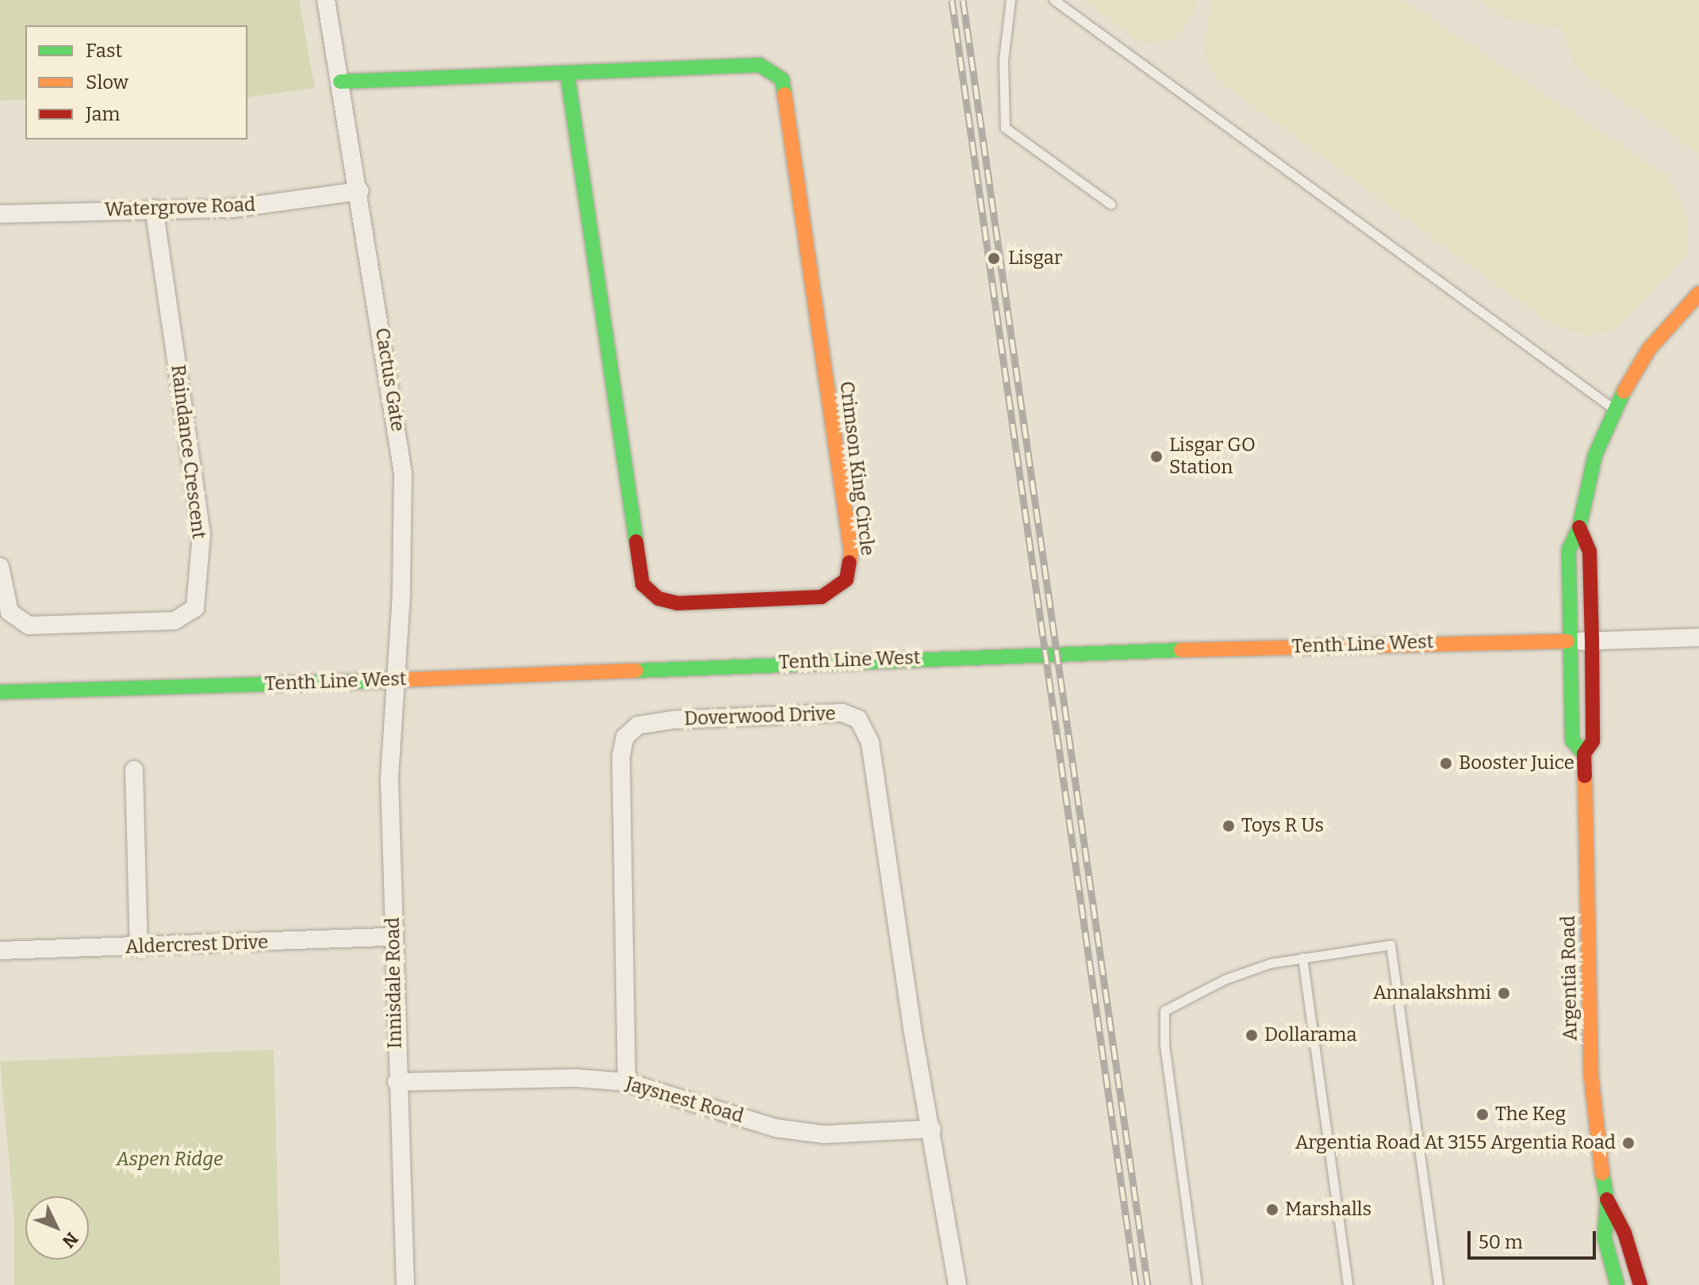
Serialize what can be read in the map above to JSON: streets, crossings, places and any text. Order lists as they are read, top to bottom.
{
  "streets": {
    "street": [
      "Watergrove Road",
      "Cactus Gate",
      "Raindance Crescent",
      "Crimson King Circle",
      "Tenth Line West",
      "Doverwood Drive",
      "Aldercrest Drive",
      "Argentia Road",
      "Innisdale Road",
      "Jaysnest Road"
    ]
  },
  "crossings": [
    ["Watergrove Road", "Cactus Gate"],
    ["Watergrove Road", "Raindance Crescent"],
    ["Cactus Gate", "Tenth Line West"],
    ["Cactus Gate", "Innisdale Road"],
    ["Tenth Line West", "Argentia Road"],
    ["Tenth Line West", "Innisdale Road"],
    ["Doverwood Drive", "Jaysnest Road"],
    ["Aldercrest Drive", "Innisdale Road"],
    ["Innisdale Road", "Jaysnest Road"]
  ],
  "parks": ["Aspen Ridge"],
  "places": [
    "Lisgar",
    "Lisgar GO Station",
    "Booster Juice",
    "Toys R Us",
    "Annalakshmi",
    "Dollarama",
    "The Keg",
    "Argentia Road At 3155 Argentia Road",
    "Marshalls"
  ],
  "legend": ["Fast", "Slow", "Jam"],
  "scale_bar": "50 m",
  "north": "bottom right"
}
